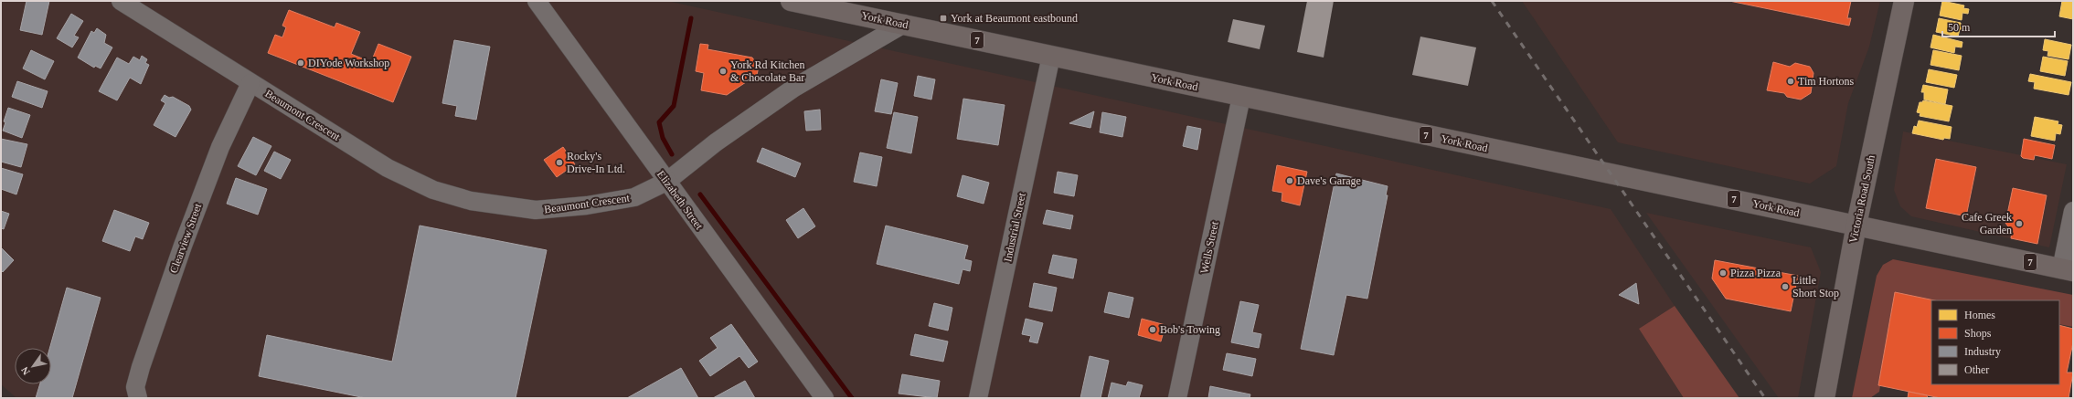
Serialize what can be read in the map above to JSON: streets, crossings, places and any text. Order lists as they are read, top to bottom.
{
  "streets": {
    "main road": ["York Road", "7", "Victoria Road South"],
    "street": [
      "Beaumont Crescent",
      "Elizabeth Street",
      "Industrial Street",
      "Clearview Street",
      "Wells Street"
    ]
  },
  "crossings": [
    ["York Road", "Beaumont Crescent"],
    ["York Road", "Victoria Road South"],
    ["York Road", "Industrial Street"],
    ["York Road", "Wells Street"],
    ["Beaumont Crescent", "Elizabeth Street"],
    ["Beaumont Crescent", "Clearview Street"]
  ],
  "places": {
    "transit": ["York at Beaumont eastbound"],
    "other": [
      "DIYode Workshop",
      "York Rd Kitchen & Chocolate Bar",
      "Tim Hortons",
      "Rocky's Drive-In Ltd.",
      "Dave's Garage",
      "Cafe Greek Garden",
      "Pizza Pizza",
      "Little Short Stop",
      "Bob's Towing"
    ]
  },
  "legend": [
    "Homes",
    "Shops",
    "Industry",
    "Other"
  ],
  "scale_bar": "50 m",
  "north": "bottom left"
}
